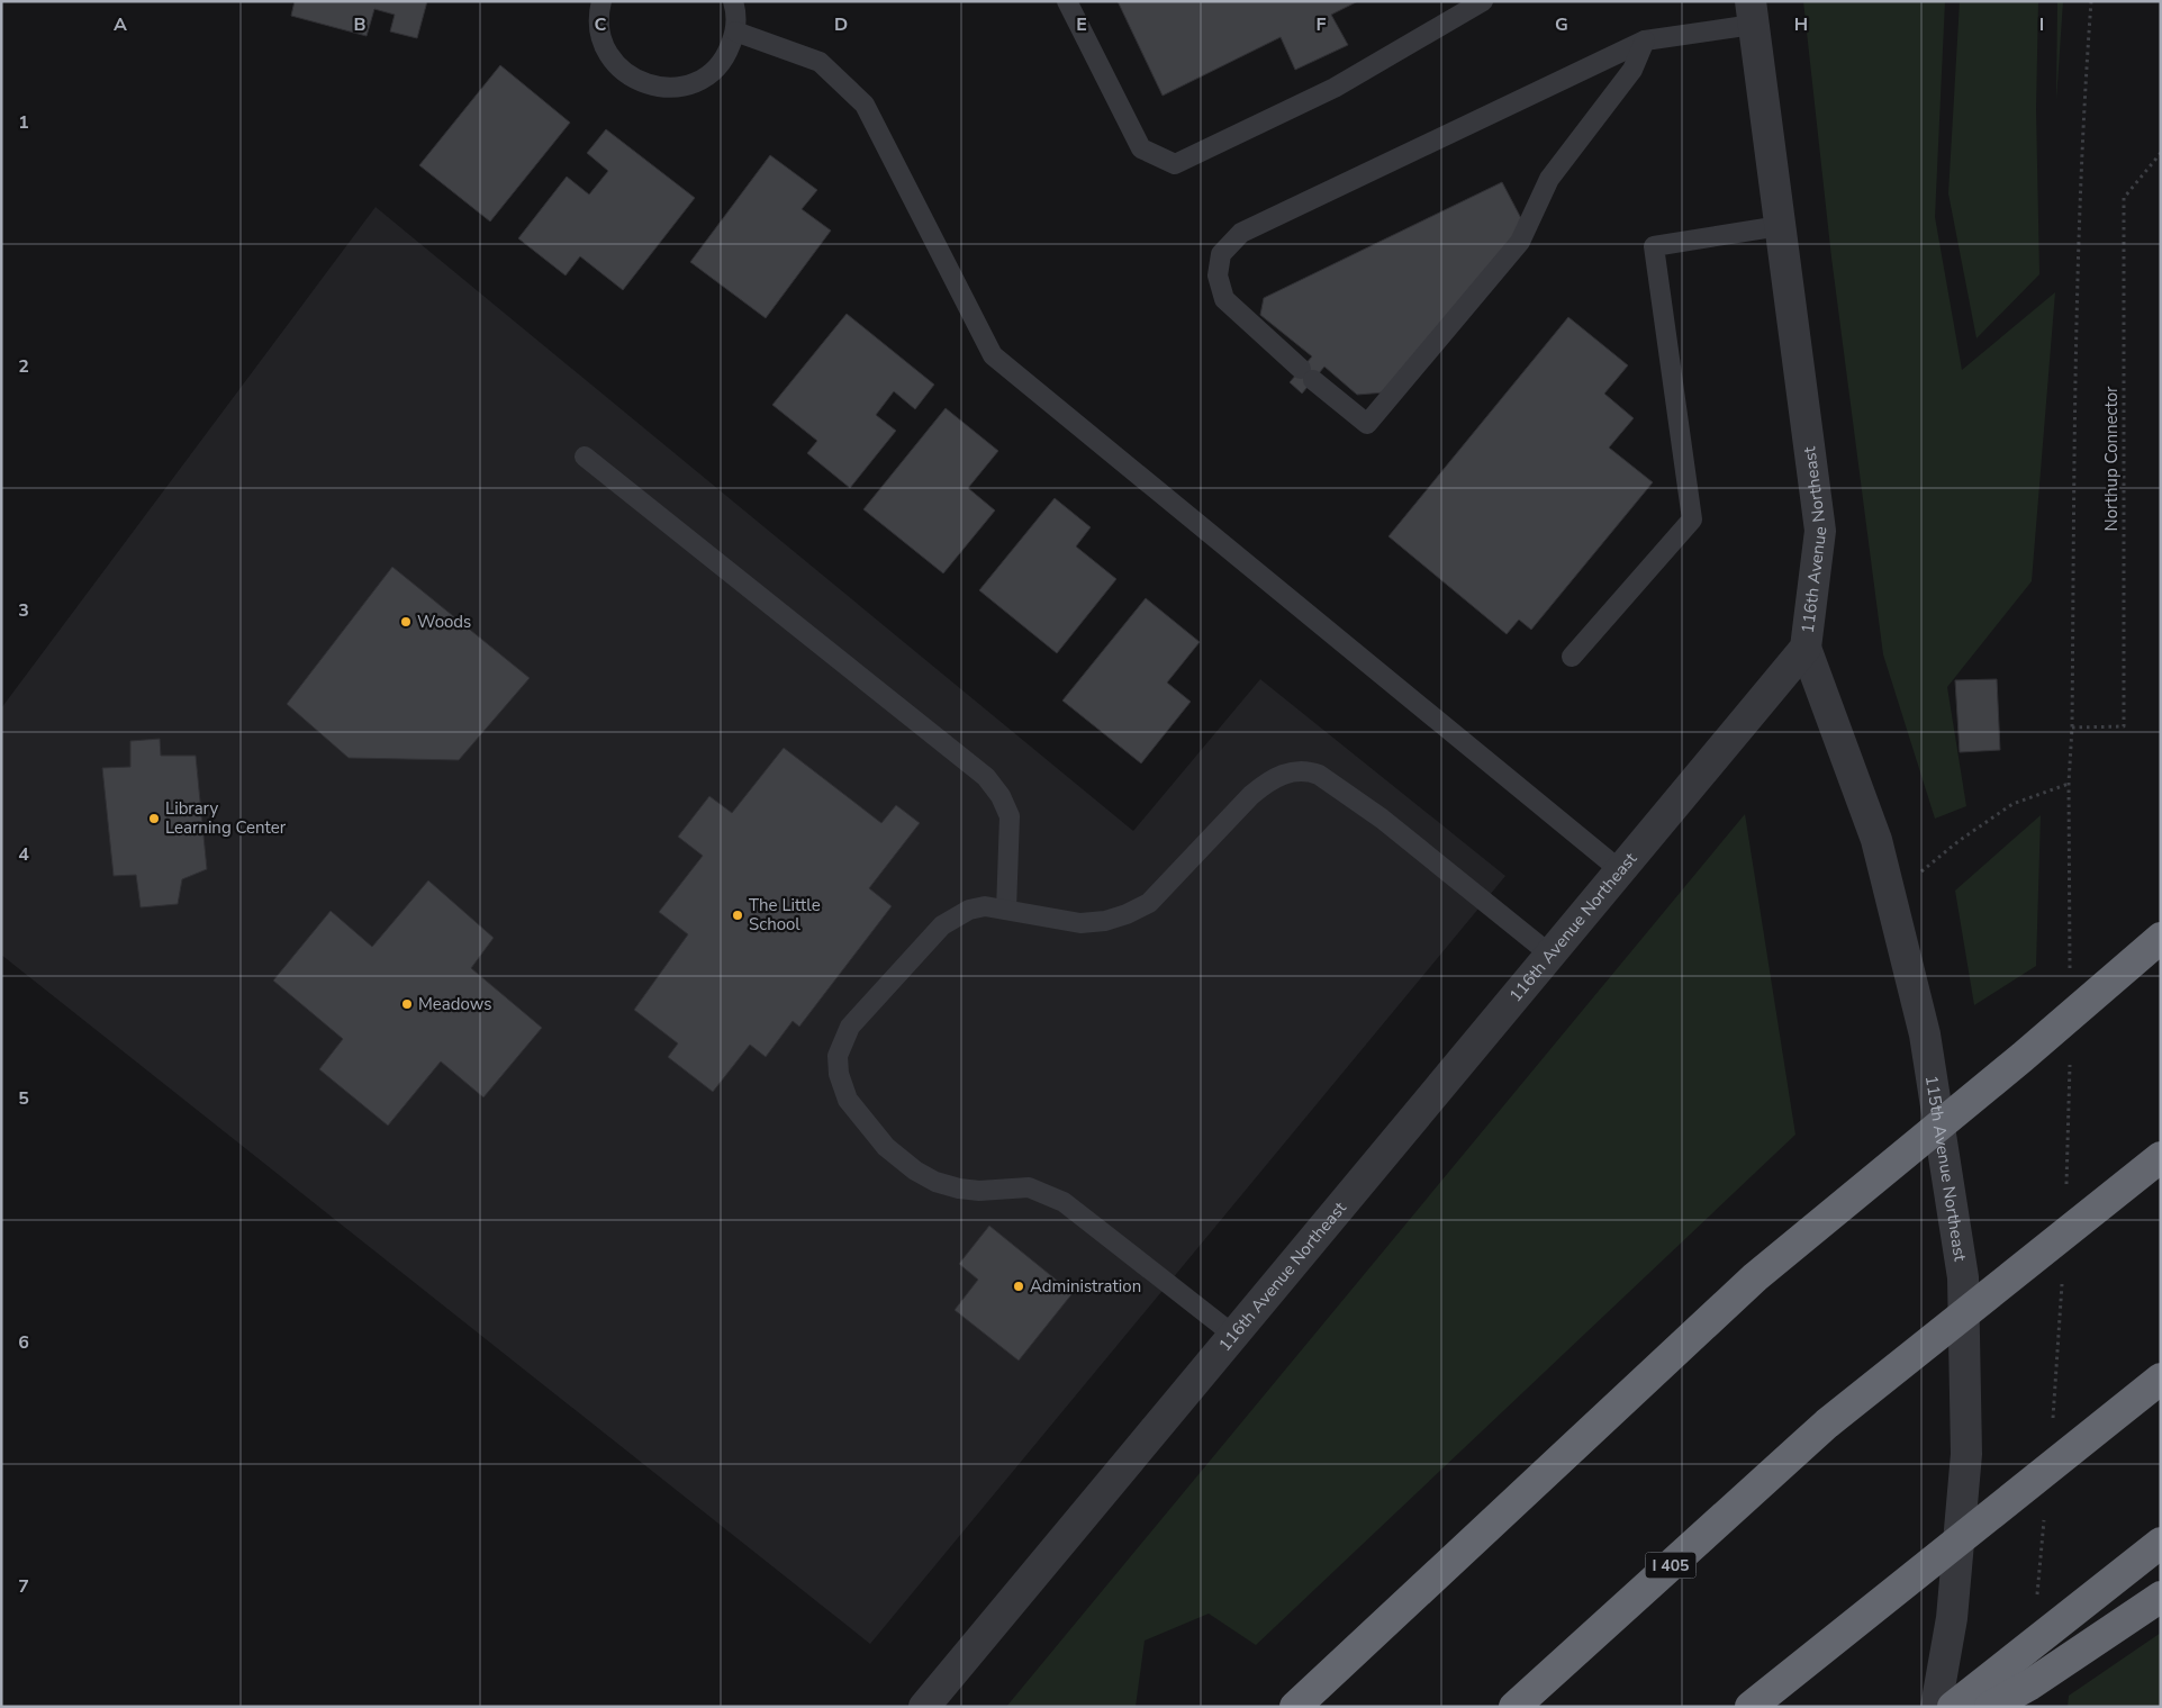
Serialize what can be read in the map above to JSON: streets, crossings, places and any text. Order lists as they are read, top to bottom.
{
  "streets": {
    "highway": ["I 405"],
    "street": ["116th Avenue Northeast", "115th Avenue Northeast"],
    "path": ["Northup Connector"]
  },
  "crossings": [
    ["116th Avenue Northeast", "115th Avenue Northeast"]
  ],
  "places": [
    "Woods",
    "Library Learning Center",
    "The Little School",
    "Meadows",
    "Administration"
  ],
  "grid": {
    "columns": [
      "A",
      "B",
      "C",
      "D",
      "E",
      "F",
      "G",
      "H",
      "I"
    ],
    "rows": [
      "1",
      "2",
      "3",
      "4",
      "5",
      "6",
      "7"
    ]
  }
}
